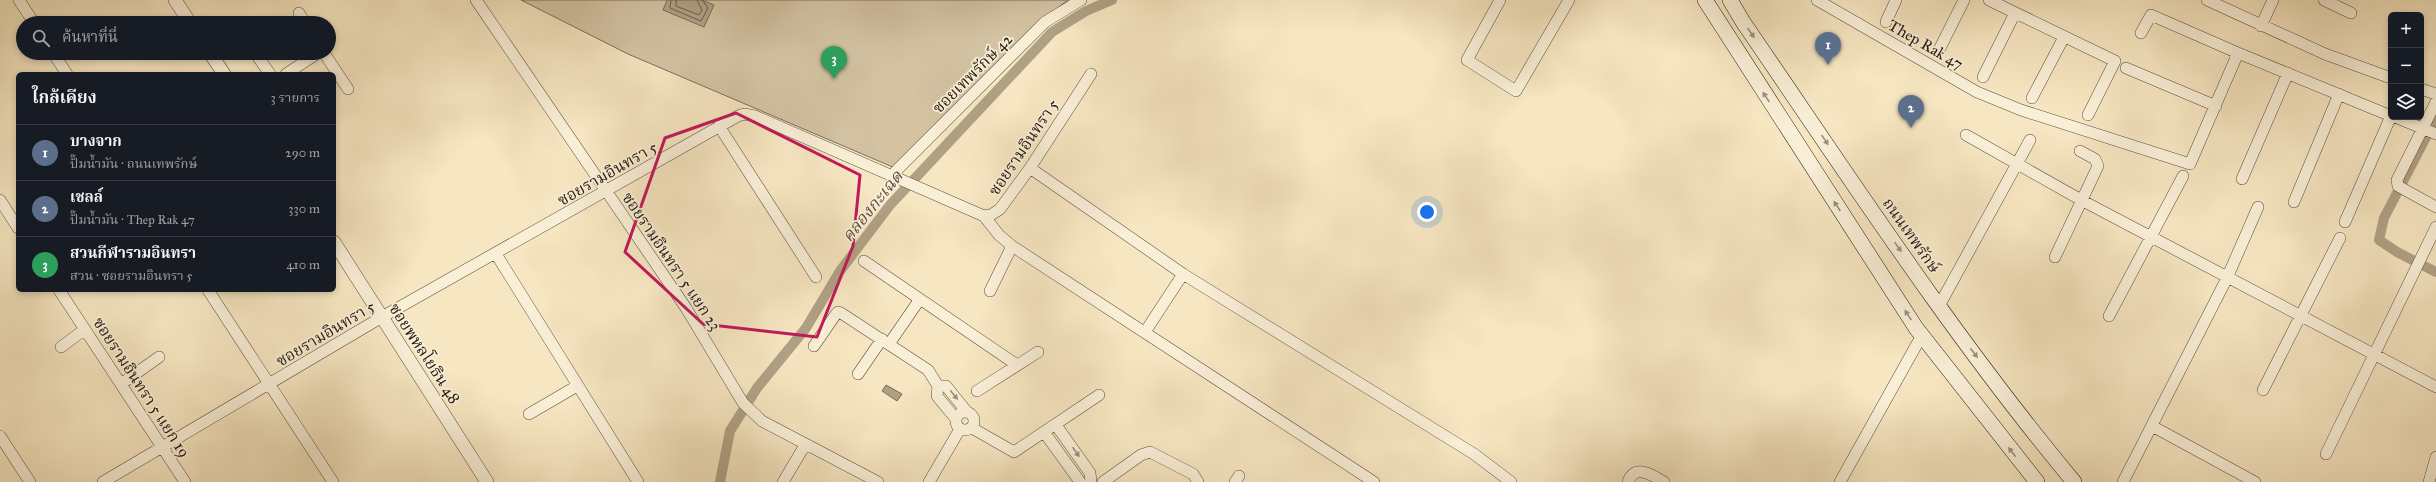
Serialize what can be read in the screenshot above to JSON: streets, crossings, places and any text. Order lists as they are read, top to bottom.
{
  "streets": {
    "main road": ["ถนนเทพรักษ์"],
    "street": [
      "Thep Rak 47",
      "ซอยเทพรักษ์ 42",
      "ซอยรามอินทรา 5",
      "ซอยรามอินทรา 5 แยก 23",
      "ซอยพหลโยธิน 48",
      "ซอยรามอินทรา 5 แยก 19"
    ]
  },
  "crossings": [
    ["ซอยเทพรักษ์ 42", "ซอยรามอินทรา 5"],
    ["ซอยรามอินทรา 5", "ซอยรามอินทรา 5 แยก 23"],
    ["ซอยรามอินทรา 5", "ซอยพหลโยธิน 48"],
    ["ซอยรามอินทรา 5", "ซอยรามอินทรา 5 แยก 19"]
  ],
  "water": ["คลองกะเฉด"],
  "page": {
    "map_buttons": ["+", "−"],
    "search": "ค้นหาที่นี่",
    "pins": ["1", "3", "2"],
    "heading": ["ใกล้เคียง", "3 รายการ"],
    "list": [
      {
        "mark": "1",
        "name": "บางจาก",
        "note": "ปั๊มน้ำมัน · ถนนเทพรักษ์",
        "value": "290 m"
      },
      {
        "mark": "2",
        "name": "เชลล์",
        "note": "ปั๊มน้ำมัน · Thep Rak 47",
        "value": "330 m"
      },
      {
        "mark": "3",
        "name": "สวนกีฬารามอินทรา",
        "note": "สวน · ซอยรามอินทรา 5",
        "value": "410 m"
      }
    ]
  }
}
